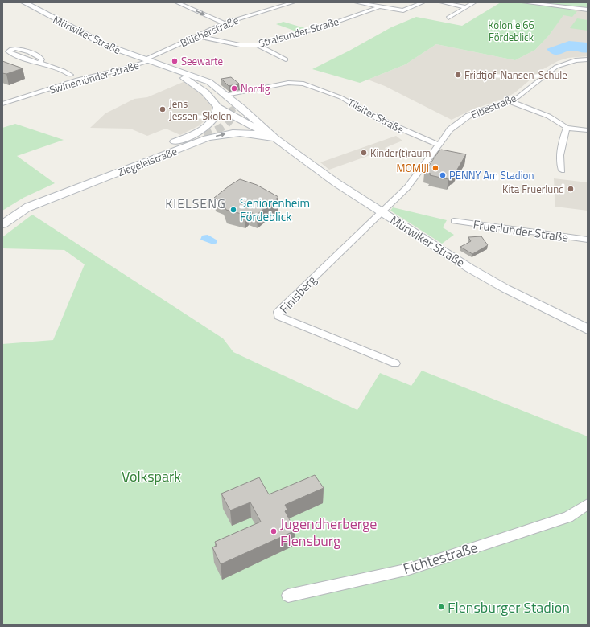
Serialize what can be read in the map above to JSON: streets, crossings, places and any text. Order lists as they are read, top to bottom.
{
  "streets": {
    "main road": ["Mürwiker Straße", "Ziegeleistraße"],
    "street": [
      "Blücherstraße",
      "Stralsunder Straße",
      "Swinemünder Straße",
      "Elbestraße",
      "Tilsiter Straße",
      "Fruerlunder Straße",
      "Finisberg",
      "Fichtestraße"
    ]
  },
  "crossings": [
    ["Blücherstraße", "Stralsunder Straße"],
    ["Blücherstraße", "Mürwiker Straße"],
    ["Blücherstraße", "Swinemünder Straße"],
    ["Mürwiker Straße", "Swinemünder Straße"],
    ["Mürwiker Straße", "Tilsiter Straße"],
    ["Mürwiker Straße", "Ziegeleistraße"],
    ["Mürwiker Straße", "Finisberg"],
    ["Elbestraße", "Tilsiter Straße"]
  ],
  "districts": ["KIELSENG"],
  "parks": ["Kolonie 66 Fördeblick", "Volkspark"],
  "places": [
    "Seewarte",
    "Fridtjof-Nansen-Schule",
    "Nordig",
    "Jens Jessen-Skolen",
    "Kinder(t)raum",
    "MOMIJI",
    "PENNY Am Stadion",
    "Kita Fruerlund",
    "Seniorenheim Fördeblick",
    "Jugendherberge Flensburg",
    "Flensburger Stadion"
  ]
}
